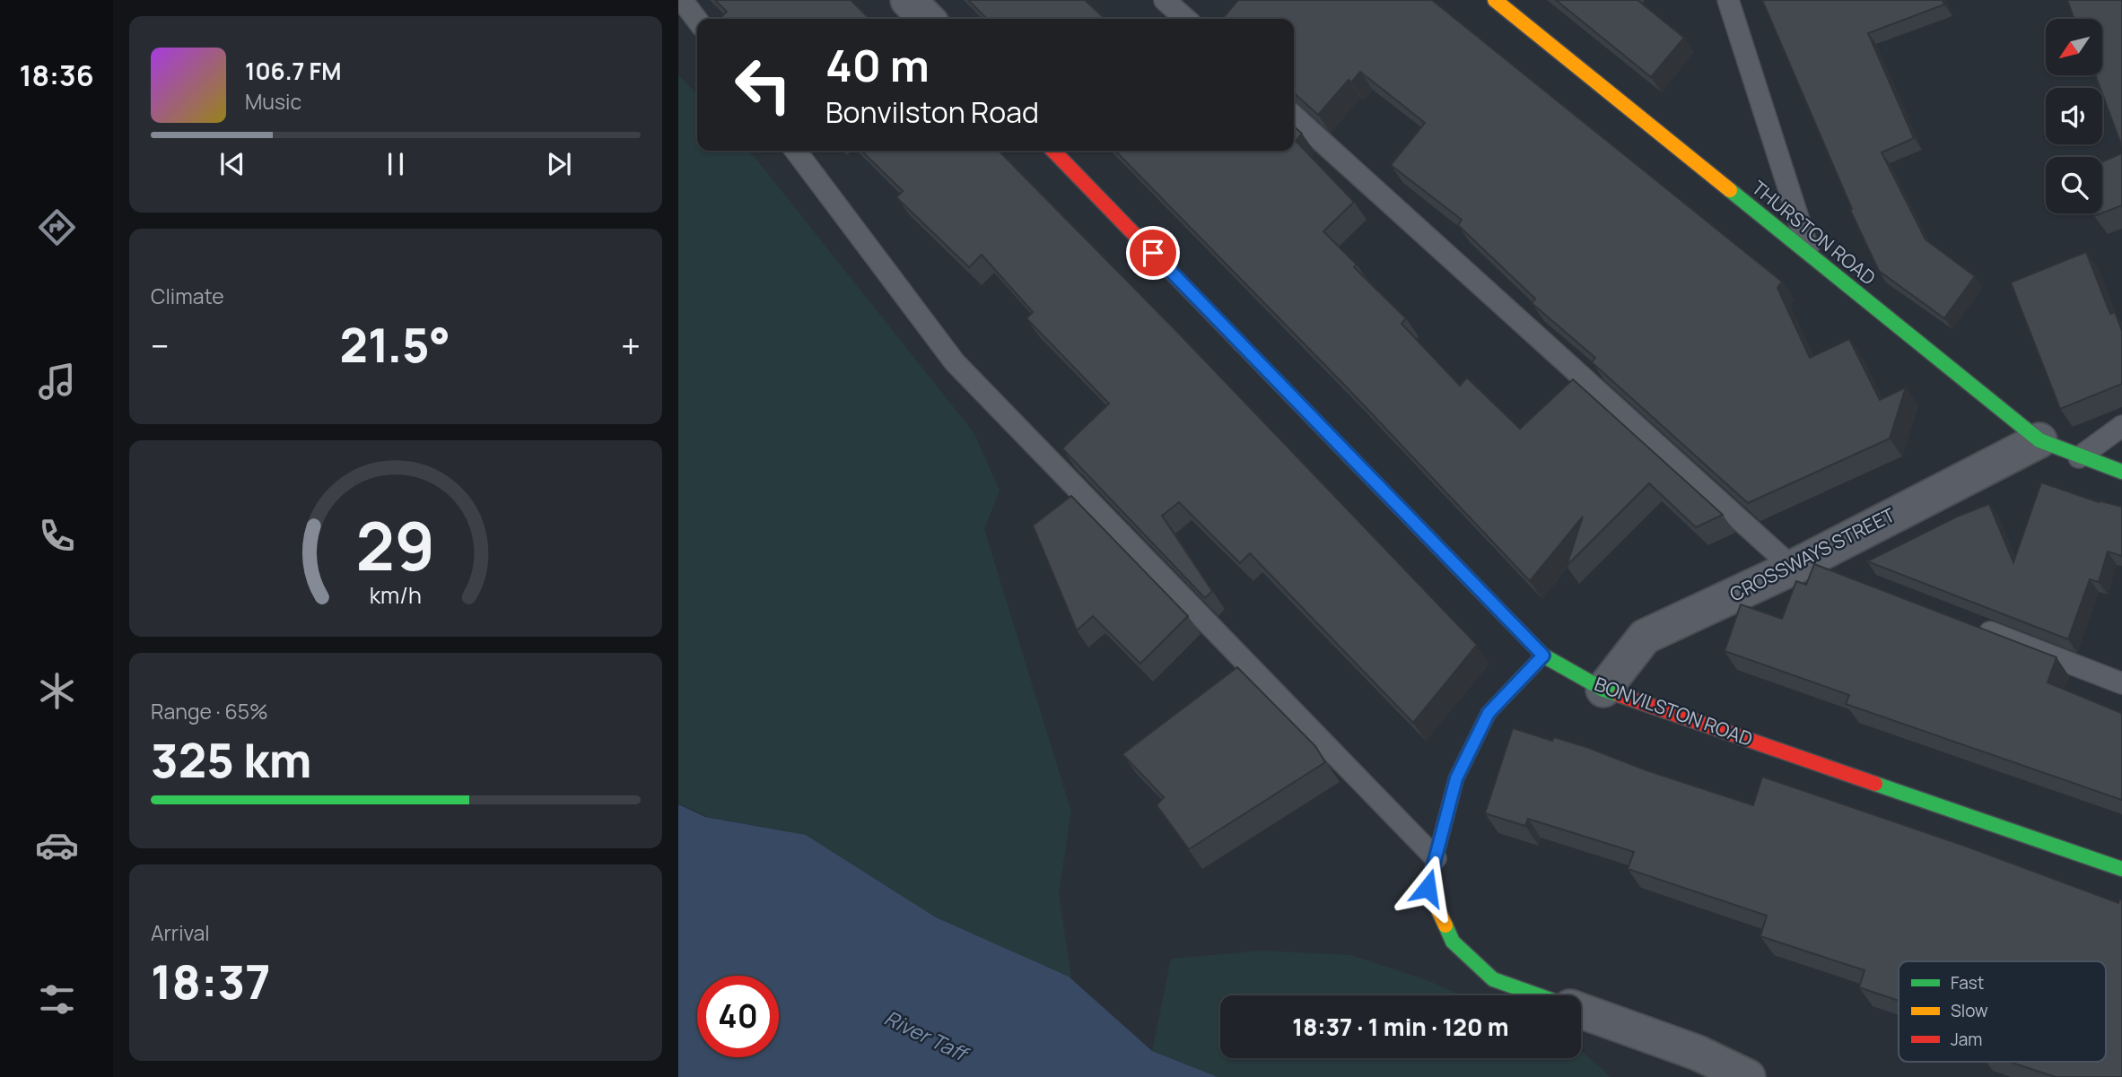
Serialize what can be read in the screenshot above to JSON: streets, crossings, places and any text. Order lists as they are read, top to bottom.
{
  "streets": {
    "street": ["THURSTON ROAD", "CROSSWAYS STREET", "BONVILSTON ROAD"]
  },
  "crossings": [
    ["THURSTON ROAD", "CROSSWAYS STREET"],
    ["CROSSWAYS STREET", "BONVILSTON ROAD"]
  ],
  "water": ["River Taff"],
  "legend": ["Fast", "Slow", "Jam"],
  "north": "bottom left",
  "page": {
    "tabs": "18:36",
    "turn": ["40 m", "Bonvilston Road"],
    "song": ["106.7 FM", "Music"],
    "tile": [
      "Climate",
      ["Range · 65%", "325 km"],
      ["Arrival", "18:37"]
    ],
    "heat": ["−", "21.5°", "+"],
    "limit": "40",
    "trip": "18:37 · 1 min · 120 m",
    "gauge": ["29", "km/h"]
  }
}
